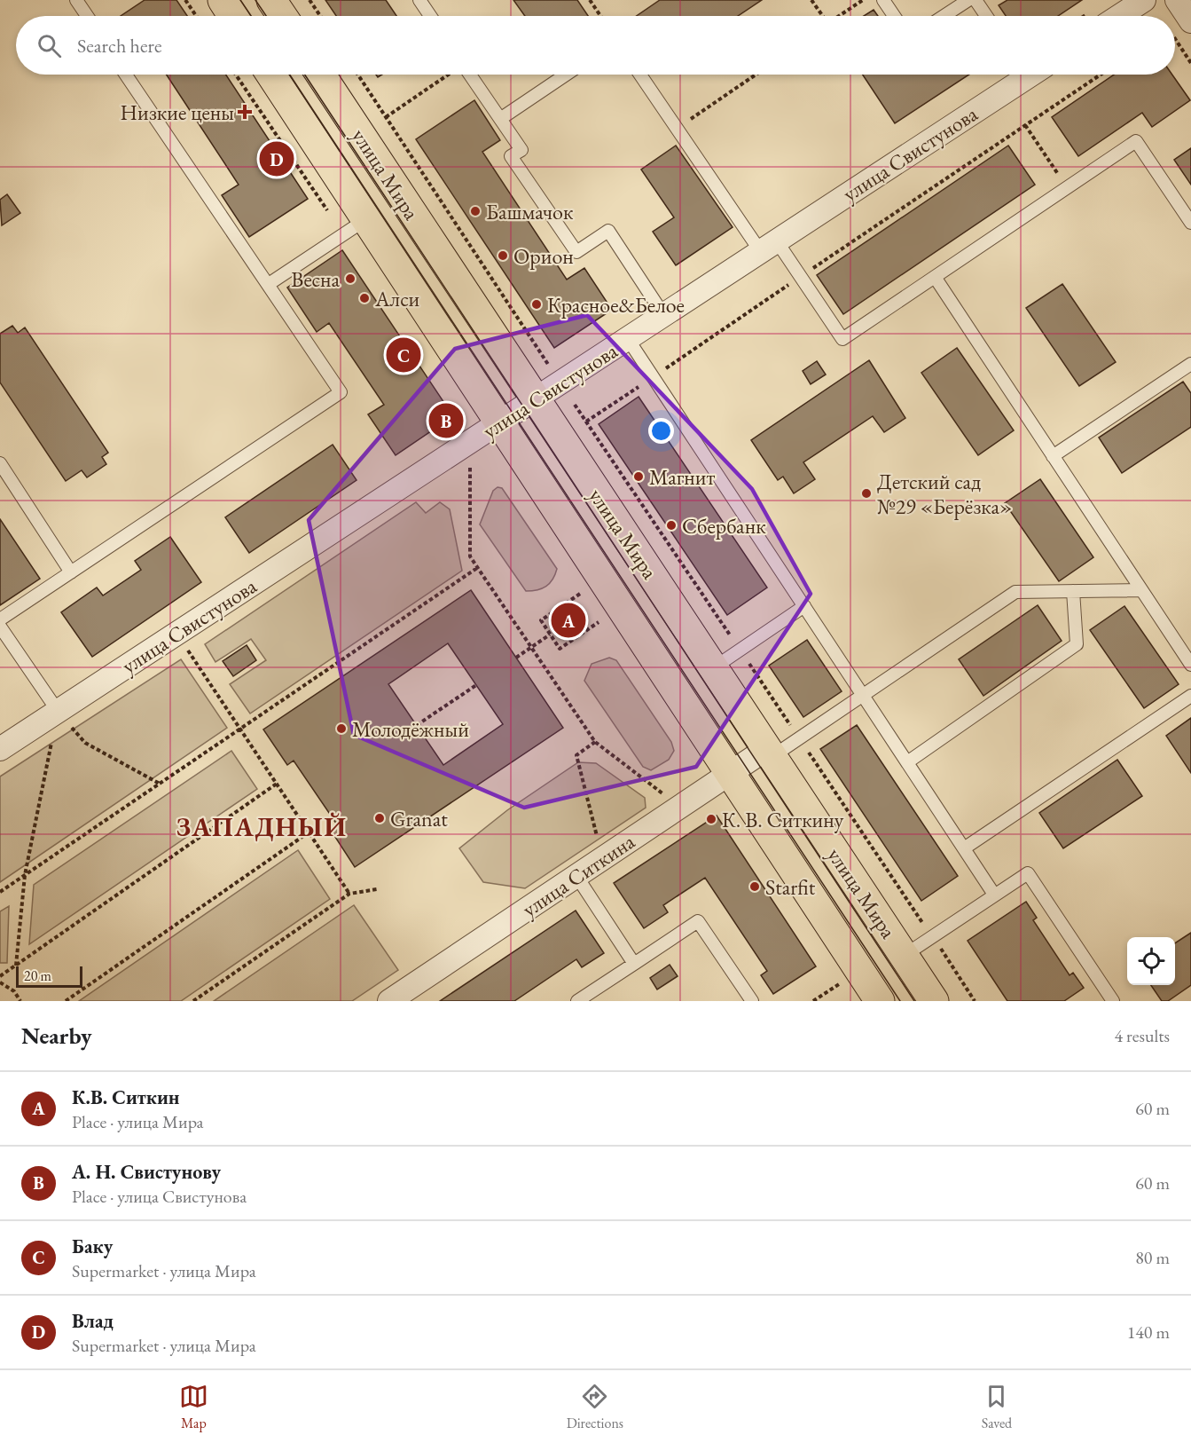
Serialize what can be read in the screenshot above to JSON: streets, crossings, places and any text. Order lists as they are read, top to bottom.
{
  "streets": {
    "main road": ["улица Мира"],
    "street": ["улица Свистунова", "улица Ситкина"]
  },
  "crossings": [
    ["улица Свистунова", "улица Мира"],
    ["улица Мира", "улица Ситкина"]
  ],
  "districts": ["ЗАПАДНЫЙ"],
  "places": {
    "health": ["Низкие цены"],
    "other": [
      "Башмачок",
      "Орион",
      "Весна",
      "Алси",
      "Красное&Белое",
      "Магнит",
      "Детский сад №29 «Берёзка»",
      "Сбербанк",
      "Молодёжный",
      "Granat",
      "К. В. Ситкину",
      "Starfit"
    ]
  },
  "scale_bar": "20 m",
  "page": {
    "search": "Search here",
    "pins": [
      "D",
      "C",
      "B",
      "A"
    ],
    "scale": "20 m",
    "heading": ["Nearby", "4 results"],
    "list": [
      {
        "mark": "A",
        "name": "К.В. Ситкин",
        "note": "Place · улица Мира",
        "value": "60 m"
      },
      {
        "mark": "B",
        "name": "А. Н. Свистунову",
        "note": "Place · улица Свистунова",
        "value": "60 m"
      },
      {
        "mark": "C",
        "name": "Баку",
        "note": "Supermarket · улица Мира",
        "value": "80 m"
      },
      {
        "mark": "D",
        "name": "Влад",
        "note": "Supermarket · улица Мира",
        "value": "140 m"
      }
    ],
    "nav": ["Map", "Directions", "Saved"]
  }
}
